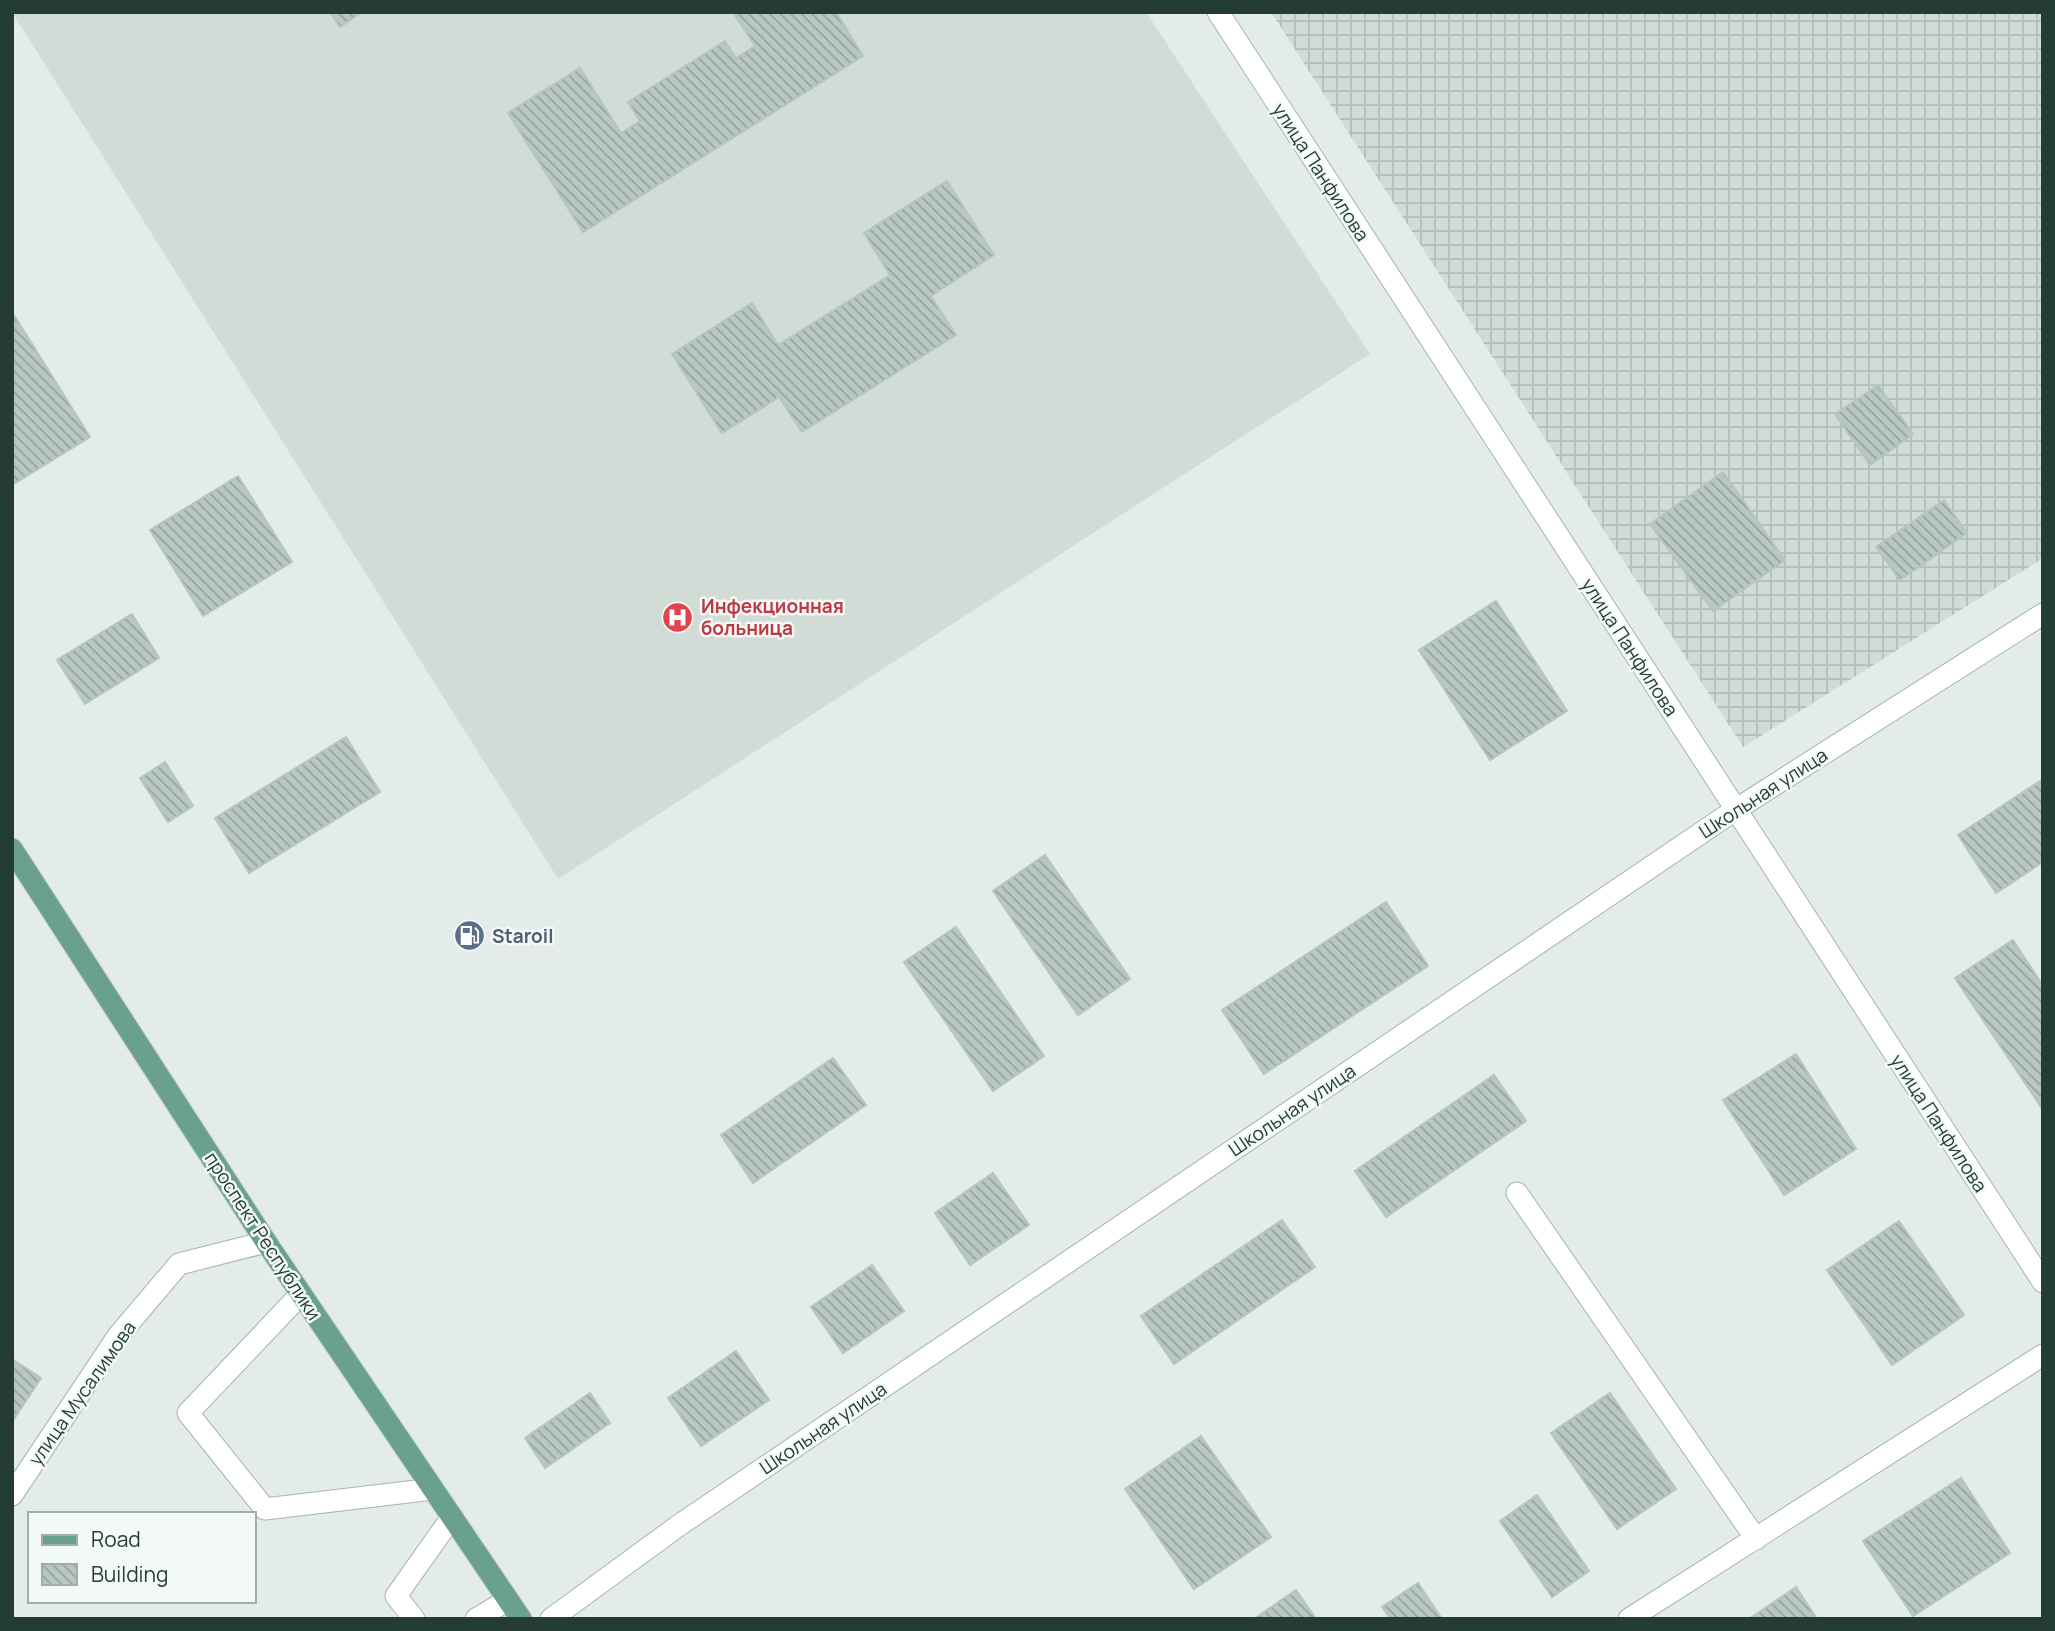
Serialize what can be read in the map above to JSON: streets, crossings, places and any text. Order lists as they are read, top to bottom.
{
  "streets": {
    "main road": ["проспект Республики"],
    "street": ["улица Панфилова", "Школьная улица", "улица Мусалимова"]
  },
  "crossings": [
    ["улица Панфилова", "Школьная улица"],
    ["проспект Республики", "улица Мусалимова"]
  ],
  "places": {
    "hospital": ["Инфекционная больница"],
    "fuel station": ["Staroil"]
  },
  "legend": ["Road", "Building"]
}
